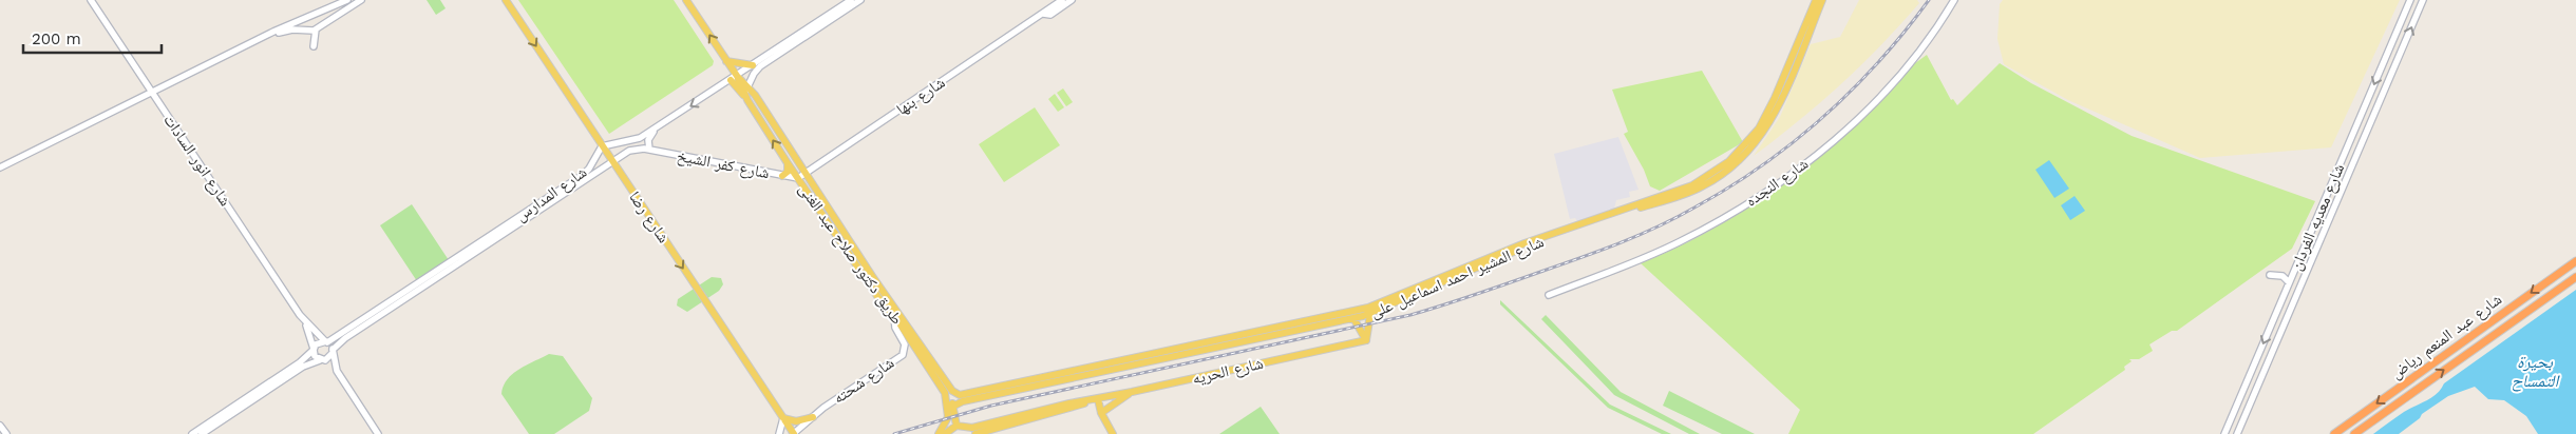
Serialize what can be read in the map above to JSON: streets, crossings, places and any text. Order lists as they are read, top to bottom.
{
  "streets": {
    "highway": ["شارع عبد المنعم رياض"],
    "main road": [
      "شارع رضا",
      "طريق دكتور صلاح عبد الغنى",
      "شارع المشير احمد اسماعيل على",
      "شارع الحريه"
    ],
    "street": [
      "شارع بنها",
      "شارع انور السادات",
      "شارع كفر الشيخ",
      "شارع النجده",
      "شارع المدارس",
      "شارع معديه الفردان",
      "شارع شحته"
    ]
  },
  "crossings": [
    ["شارع بنها", "شارع كفر الشيخ"],
    ["شارع بنها", "طريق دكتور صلاح عبد الغنى"],
    ["شارع انور السادات", "شارع المدارس"],
    ["شارع كفر الشيخ", "شارع المدارس"],
    ["شارع كفر الشيخ", "طريق دكتور صلاح عبد الغنى"],
    ["شارع المدارس", "شارع رضا"],
    ["شارع رضا", "شارع شحته"],
    ["طريق دكتور صلاح عبد الغنى", "شارع المشير احمد اسماعيل على"],
    ["طريق دكتور صلاح عبد الغنى", "شارع الحريه"],
    ["طريق دكتور صلاح عبد الغنى", "شارع شحته"]
  ],
  "one_way": ["شارع رضا"],
  "water": ["بحيرة التمساح"],
  "scale_bar": "200 m"
}
